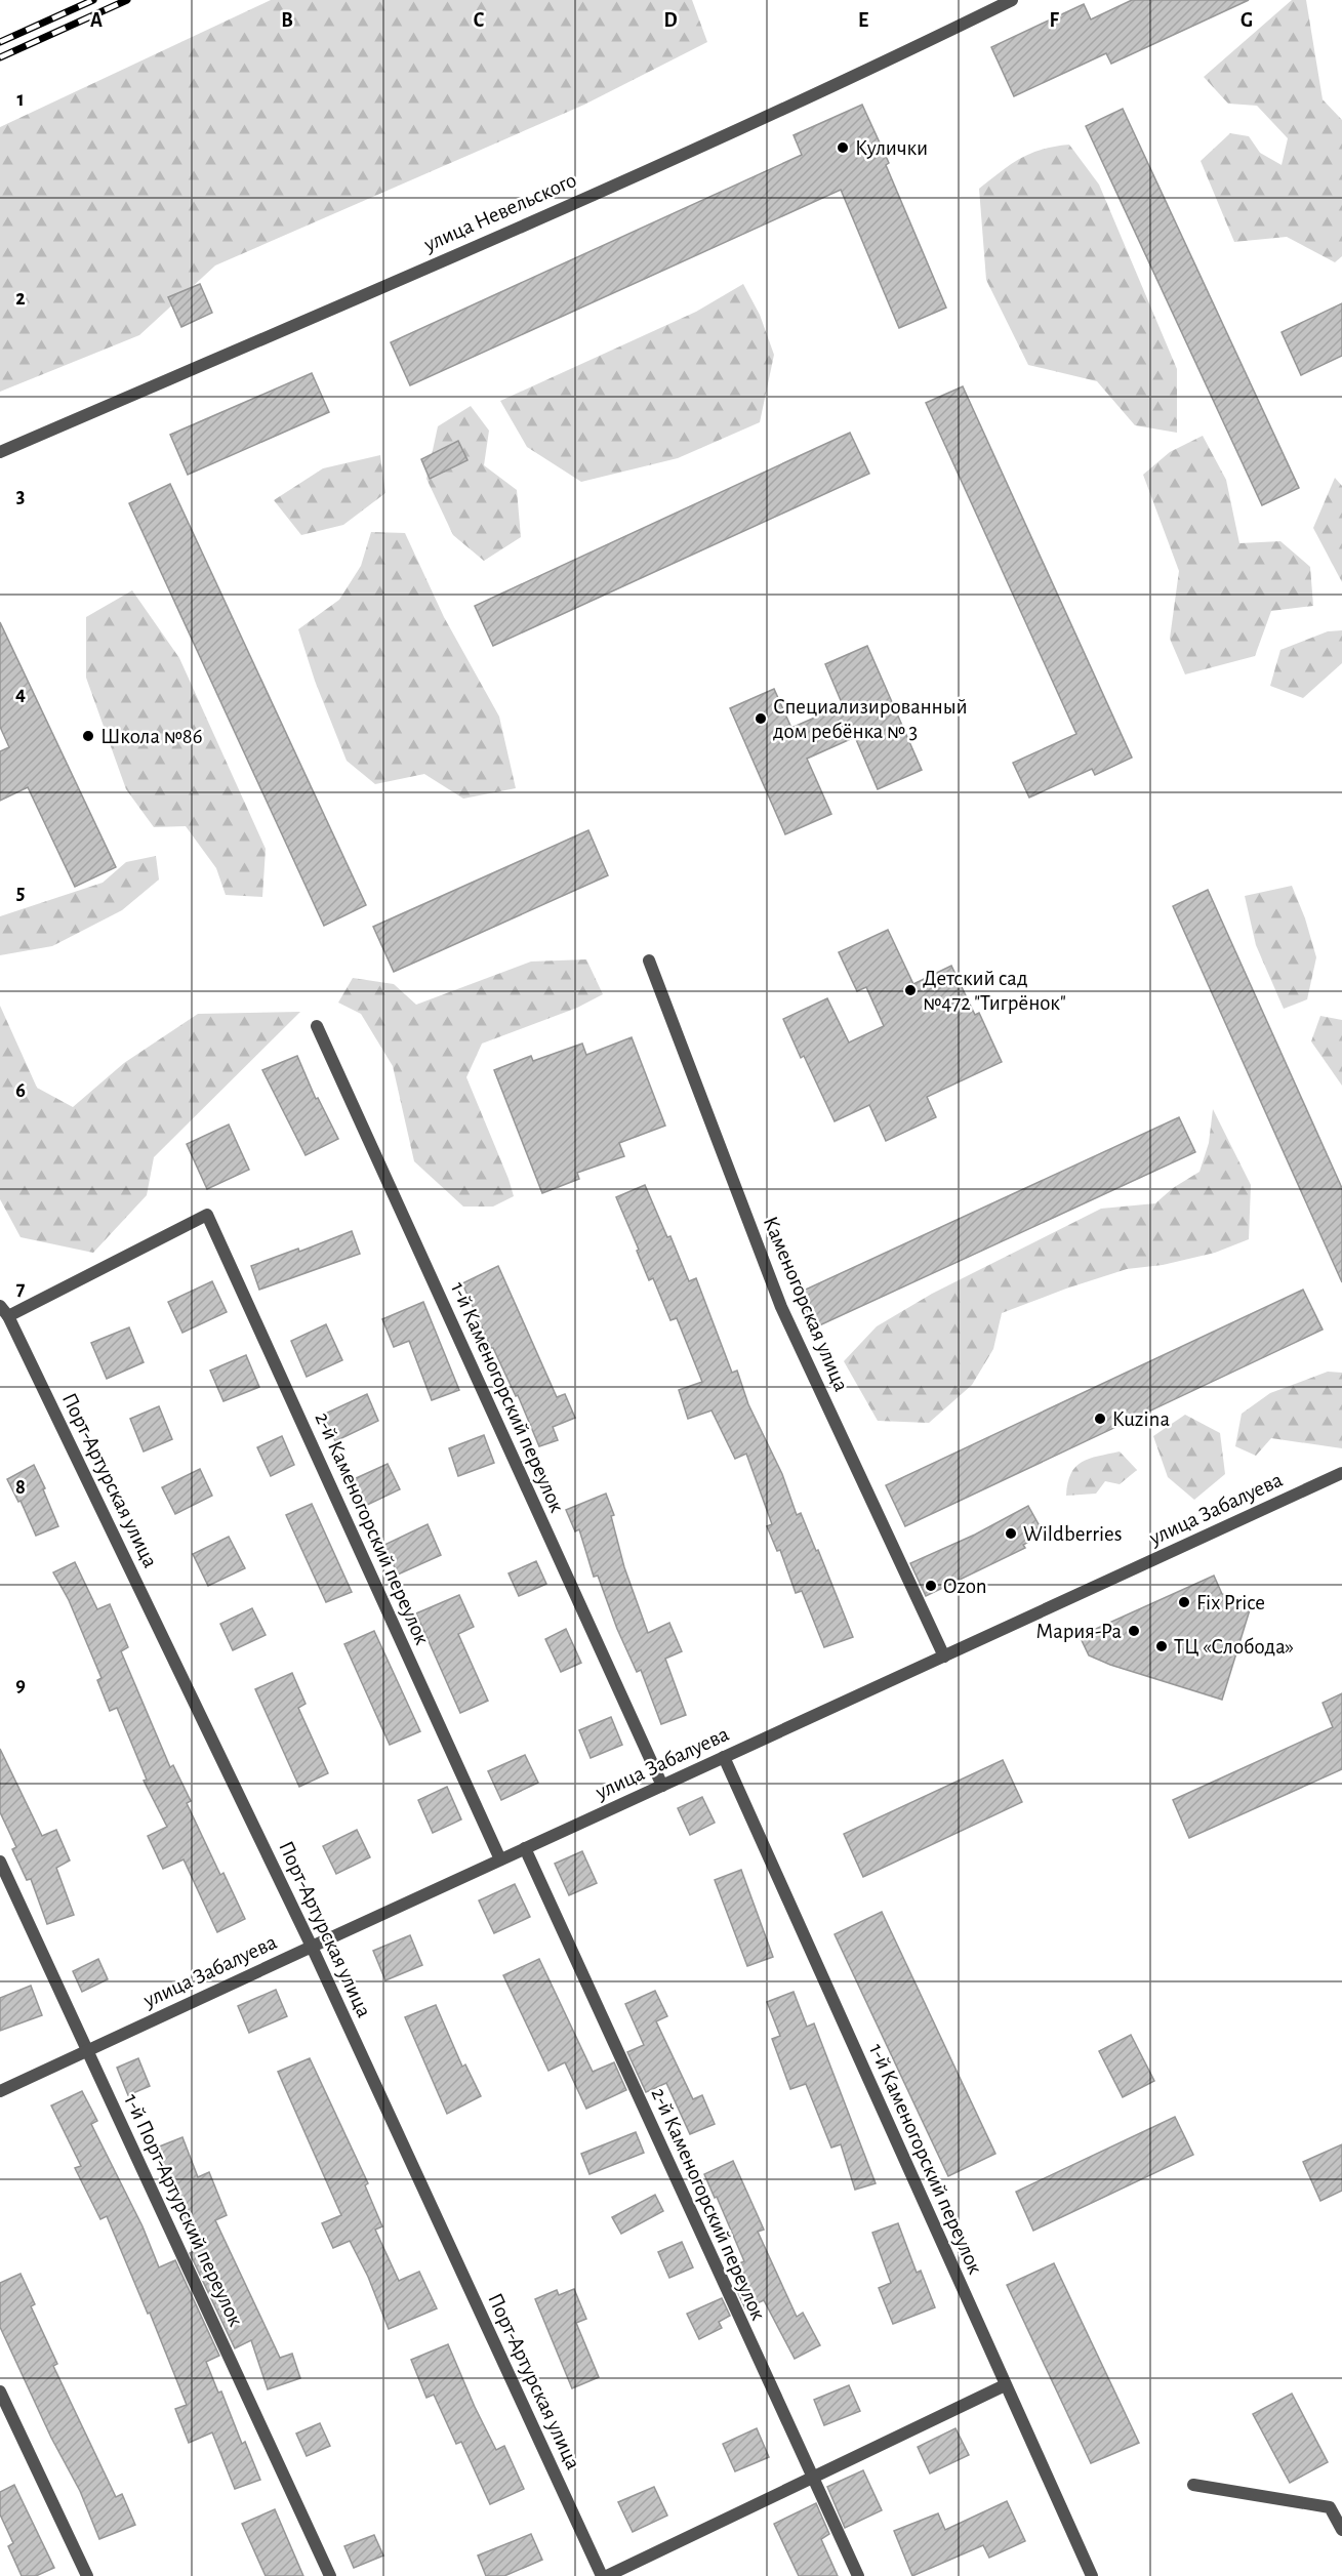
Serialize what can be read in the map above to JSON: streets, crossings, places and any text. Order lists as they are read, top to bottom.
{
  "streets": {
    "street": [
      "улица Невельского",
      "Каменогорская улица",
      "1-й Каменогорский переулок",
      "Порт-Артурская улица",
      "улица Забалуева",
      "2-й Каменогорский переулок",
      "1-й Порт-Артурский переулок"
    ]
  },
  "crossings": [
    ["Каменогорская улица", "улица Забалуева"],
    ["1-й Каменогорский переулок", "улица Забалуева"],
    ["Порт-Артурская улица", "улица Забалуева"],
    ["Порт-Артурская улица", "2-й Каменогорский переулок"],
    ["улица Забалуева", "2-й Каменогорский переулок"],
    ["улица Забалуева", "1-й Порт-Артурский переулок"]
  ],
  "places": [
    "Кулички",
    "Специализированный дом ребёнка № 3",
    "Школа №86",
    "Детский сад №472 \"Тигрёнок\"",
    "Kuzina",
    "Wildberries",
    "Ozon",
    "Fix Price",
    "Мария-Ра",
    "ТЦ «Слобода»"
  ],
  "grid": {
    "columns": [
      "A",
      "B",
      "C",
      "D",
      "E",
      "F",
      "G"
    ],
    "rows": [
      "1",
      "2",
      "3",
      "4",
      "5",
      "6",
      "7",
      "8",
      "9"
    ]
  }
}
